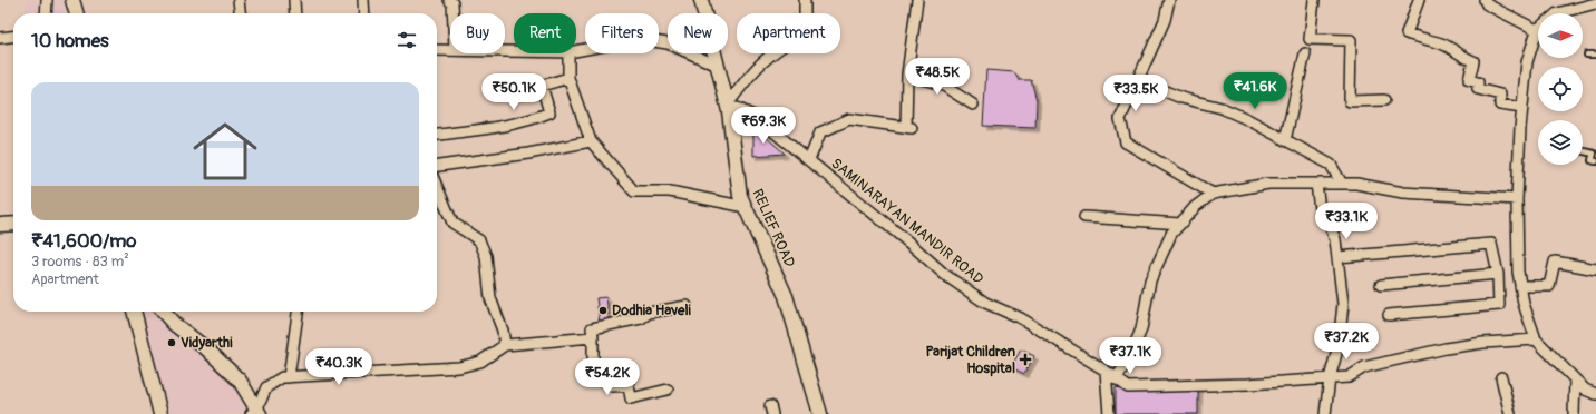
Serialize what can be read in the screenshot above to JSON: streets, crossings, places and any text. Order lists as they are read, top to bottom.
{
  "streets": {
    "main road": ["RELIEF ROAD"],
    "street": ["SAMINARAYAN MANDIR ROAD"]
  },
  "crossings": [
    ["SAMINARAYAN MANDIR ROAD", "RELIEF ROAD"]
  ],
  "places": {
    "other": ["Dodhia Haveli", "Vidyarthi"],
    "health": ["Parijat Children Hospital"]
  },
  "north": "right",
  "page": {
    "chip": [
      "Buy",
      "Rent",
      "Filters",
      "New",
      "Apartment"
    ],
    "heading": "10 homes",
    "price": [
      "₹48.5K",
      "₹41.6K",
      "₹50.1K",
      "₹33.5K",
      "₹69.3K",
      "₹33.1K",
      "₹37.2K",
      "₹37.1K",
      "₹40.3K",
      "₹54.2K"
    ],
    "list": [
      {
        "name": "₹41,600/mo",
        "note": "3 rooms · 83 m² · Apartment"
      }
    ]
  }
}
